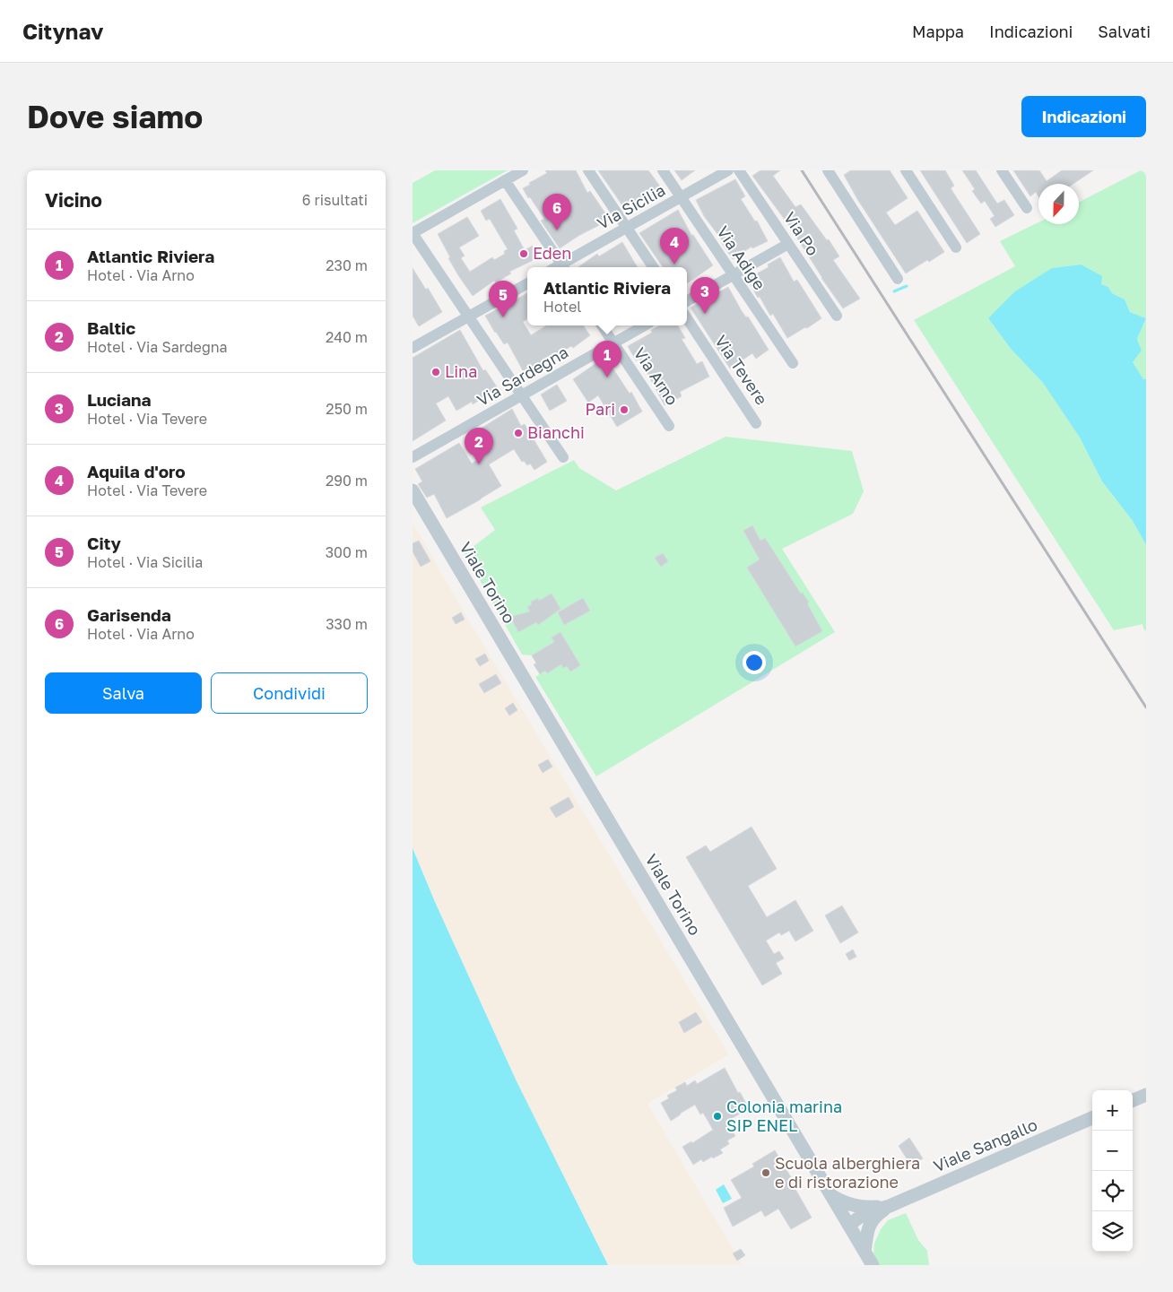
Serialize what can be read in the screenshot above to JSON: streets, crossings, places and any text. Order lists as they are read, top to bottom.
{
  "streets": {
    "street": [
      "Via Sicilia",
      "Via Po",
      "Via Adige",
      "Via Tevere",
      "Via Sardegna",
      "Via Arno",
      "Viale Torino",
      "Viale Sangallo"
    ]
  },
  "crossings": [
    ["Via Sicilia", "Via Adige"],
    ["Via Sardegna", "Via Arno"],
    ["Viale Torino", "Viale Sangallo"]
  ],
  "places": [
    "Eden",
    "Lina",
    "Pari",
    "Bianchi",
    "Colonia marina SIP ENEL",
    "Scuola alberghiera e di ristorazione"
  ],
  "north": "bottom",
  "page": {
    "header": "Citynav",
    "nav": ["Mappa", "Indicazioni", "Salvati"],
    "buttons": [
      "Indicazioni",
      ["Salva", "Condividi"]
    ],
    "title": "Dove siamo",
    "heading": ["Vicino", "6 risultati"],
    "pins": [
      "6",
      "4",
      "3",
      "5",
      "1",
      "2"
    ],
    "list": [
      {
        "mark": "1",
        "name": "Atlantic Riviera",
        "note": "Hotel · Via Arno",
        "value": "230 m"
      },
      {
        "mark": "2",
        "name": "Baltic",
        "note": "Hotel · Via Sardegna",
        "value": "240 m"
      },
      {
        "mark": "3",
        "name": "Luciana",
        "note": "Hotel · Via Tevere",
        "value": "250 m"
      },
      {
        "mark": "4",
        "name": "Aquila d'oro",
        "note": "Hotel · Via Tevere",
        "value": "290 m"
      },
      {
        "mark": "5",
        "name": "City",
        "note": "Hotel · Via Sicilia",
        "value": "300 m"
      },
      {
        "mark": "6",
        "name": "Garisenda",
        "note": "Hotel · Via Arno",
        "value": "330 m"
      }
    ],
    "popup": ["Atlantic Riviera", "Hotel"],
    "map_buttons": ["+", "−"]
  }
}
